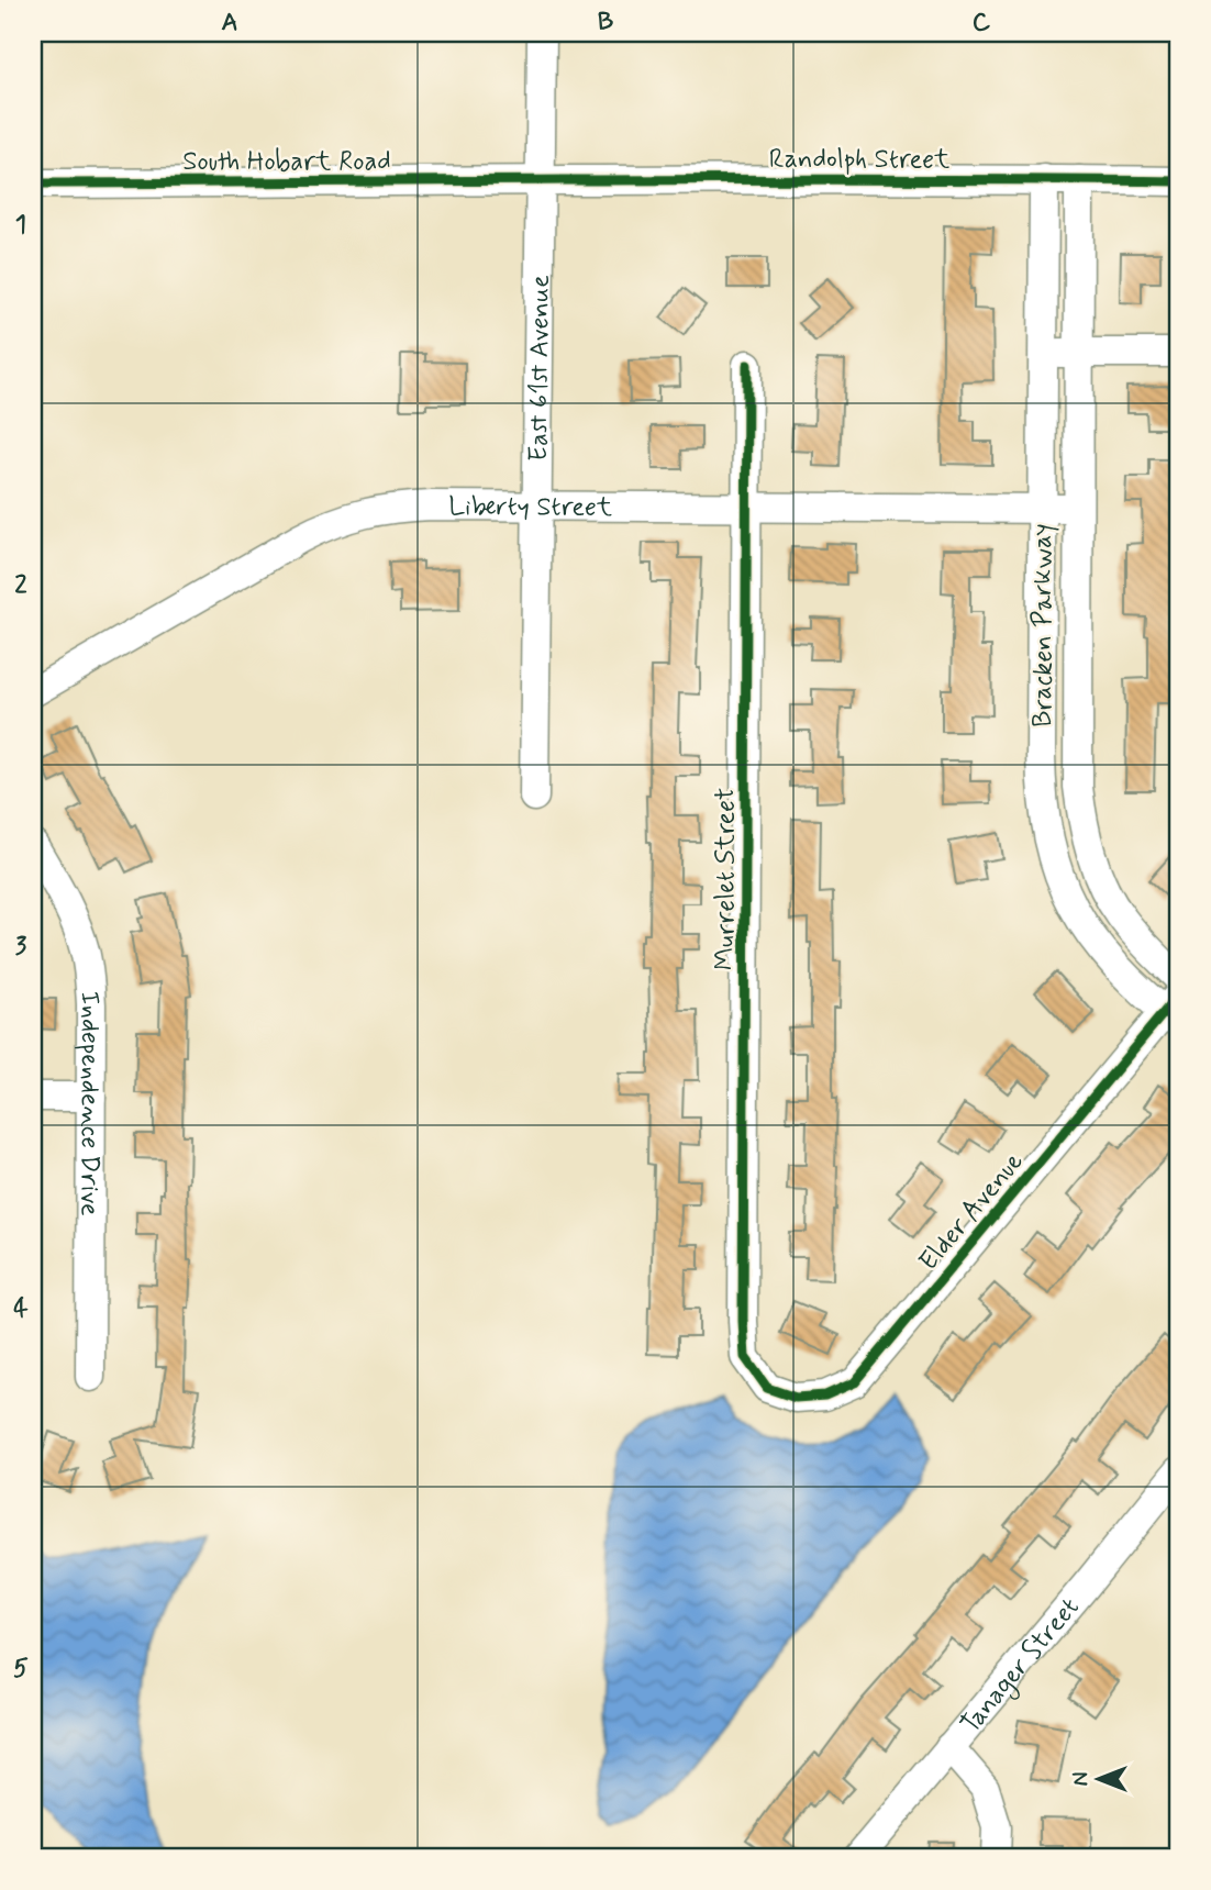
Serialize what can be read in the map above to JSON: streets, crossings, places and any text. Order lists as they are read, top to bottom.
{
  "streets": {
    "street": [
      "Randolph Street",
      "South Hobart Road",
      "East 61st Avenue",
      "Liberty Street",
      "Bracken Parkway",
      "Murrelet Street",
      "Independence Drive",
      "Elder Avenue",
      "Tanager Street"
    ]
  },
  "crossings": [
    ["Randolph Street", "South Hobart Road"],
    ["Randolph Street", "East 61st Avenue"],
    ["Randolph Street", "Bracken Parkway"],
    ["South Hobart Road", "East 61st Avenue"],
    ["East 61st Avenue", "Liberty Street"],
    ["Liberty Street", "Bracken Parkway"],
    ["Liberty Street", "Murrelet Street"],
    ["Bracken Parkway", "Elder Avenue"],
    ["Murrelet Street", "Elder Avenue"]
  ],
  "north": "left",
  "grid": {
    "columns": ["A", "B", "C"],
    "rows": [
      "1",
      "2",
      "3",
      "4",
      "5"
    ]
  }
}
